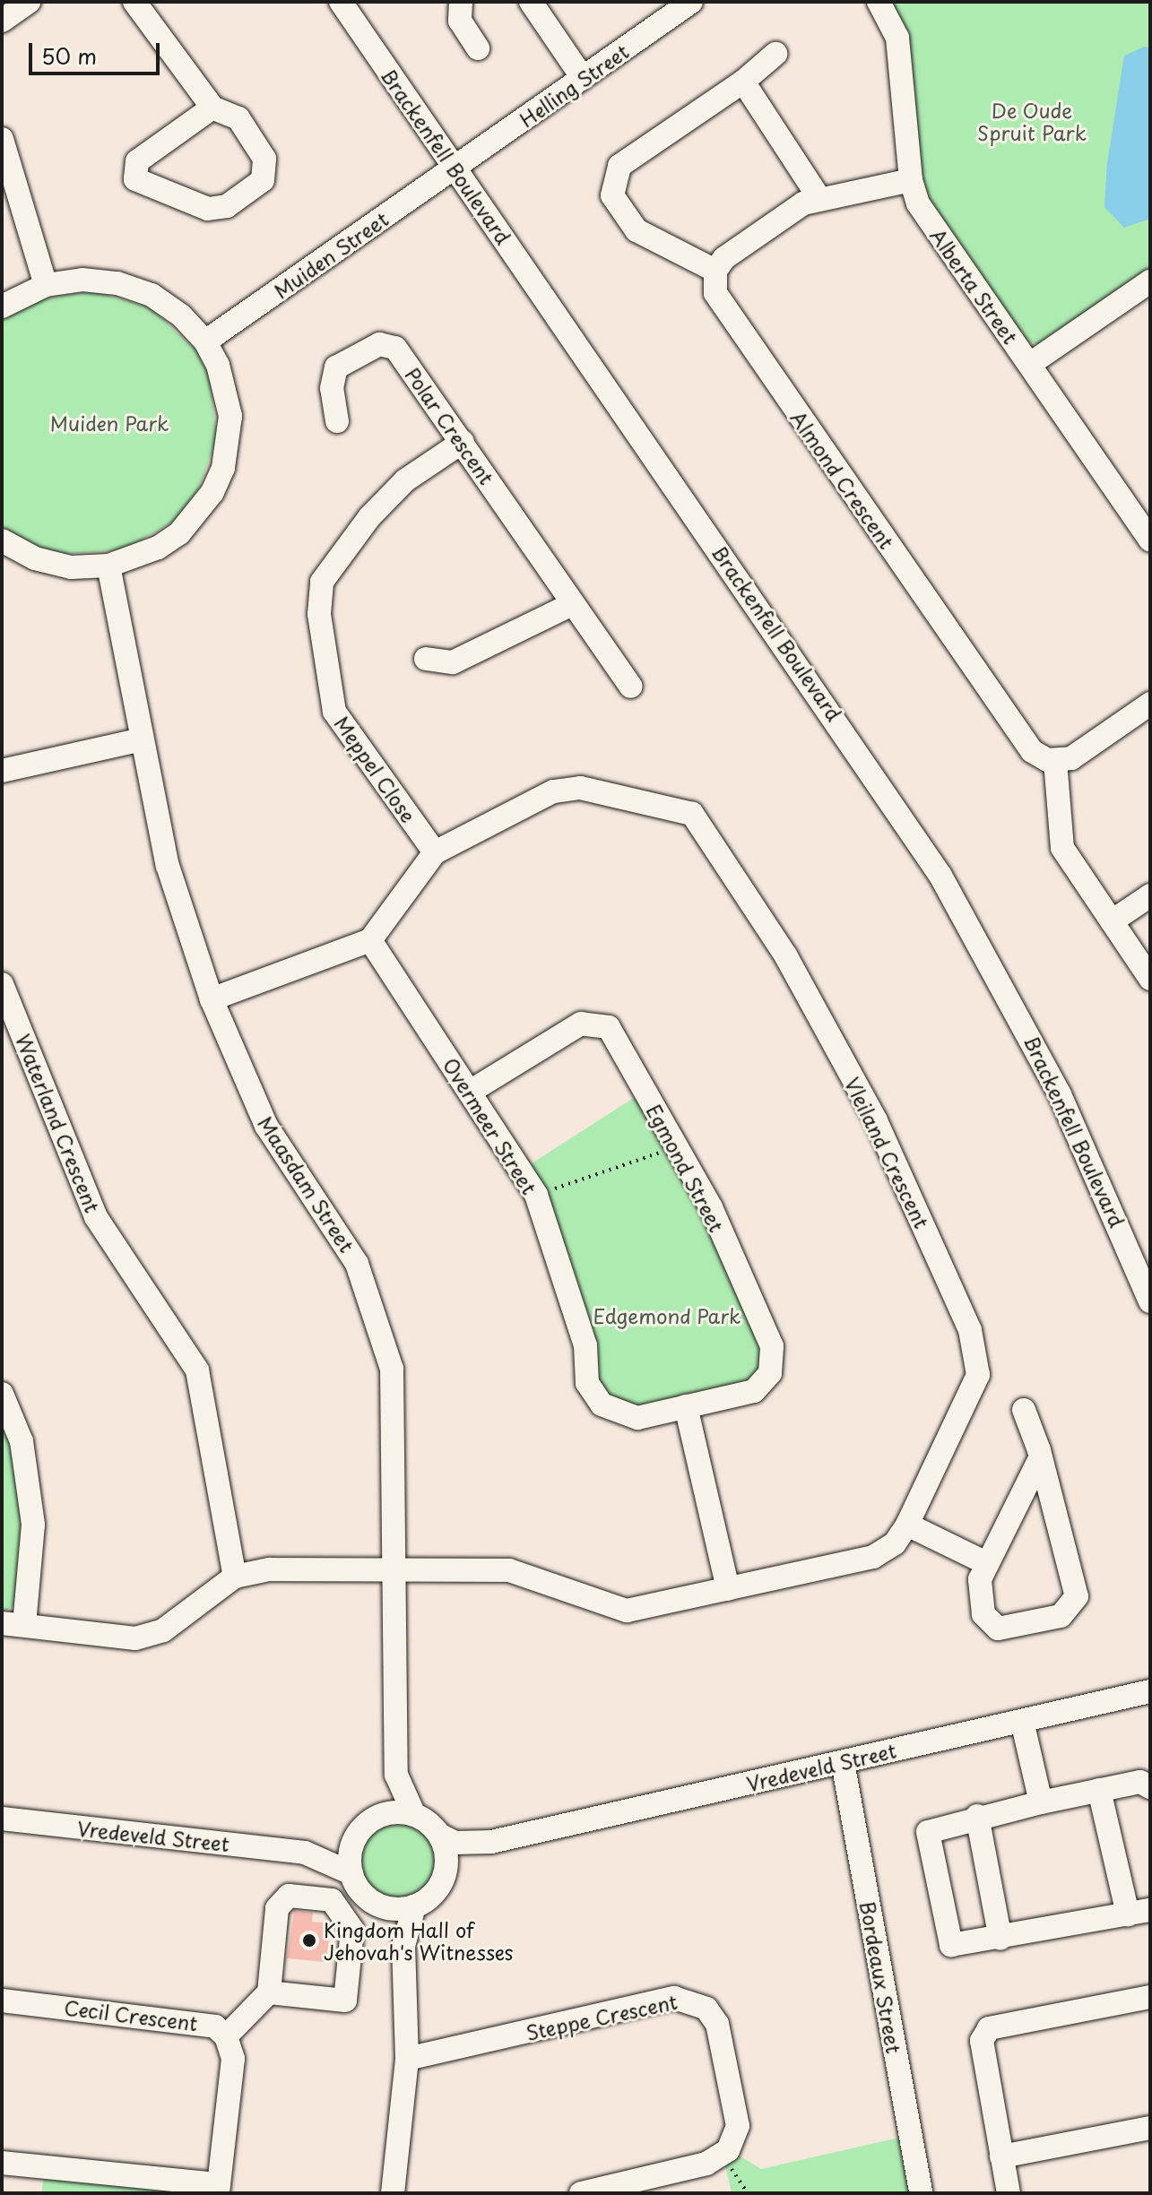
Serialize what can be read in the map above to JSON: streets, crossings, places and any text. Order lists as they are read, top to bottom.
{
  "streets": {
    "street": [
      "Helling Street",
      "Brackenfell Boulevard",
      "Muiden Street",
      "Alberta Street",
      "Polar Crescent",
      "Almond Crescent",
      "Meppel Close",
      "Waterland Crescent",
      "Overmeer Street",
      "Vleiland Crescent",
      "Egmond Street",
      "Maasdam Street",
      "Vredeveld Street",
      "Bordeaux Street",
      "Cecil Crescent",
      "Steppe Crescent"
    ]
  },
  "crossings": [
    ["Helling Street", "Brackenfell Boulevard"],
    ["Helling Street", "Muiden Street"],
    ["Brackenfell Boulevard", "Muiden Street"],
    ["Polar Crescent", "Meppel Close"],
    ["Meppel Close", "Vleiland Crescent"],
    ["Waterland Crescent", "Vleiland Crescent"],
    ["Overmeer Street", "Vleiland Crescent"],
    ["Overmeer Street", "Egmond Street"],
    ["Vleiland Crescent", "Maasdam Street"],
    ["Maasdam Street", "Vredeveld Street"],
    ["Vredeveld Street", "Bordeaux Street"]
  ],
  "parks": ["De Oude Spruit Park", "Muiden Park", "Edgemond Park"],
  "places": ["Kingdom Hall of Jehovah's Witnesses"],
  "scale_bar": "50 m"
}
